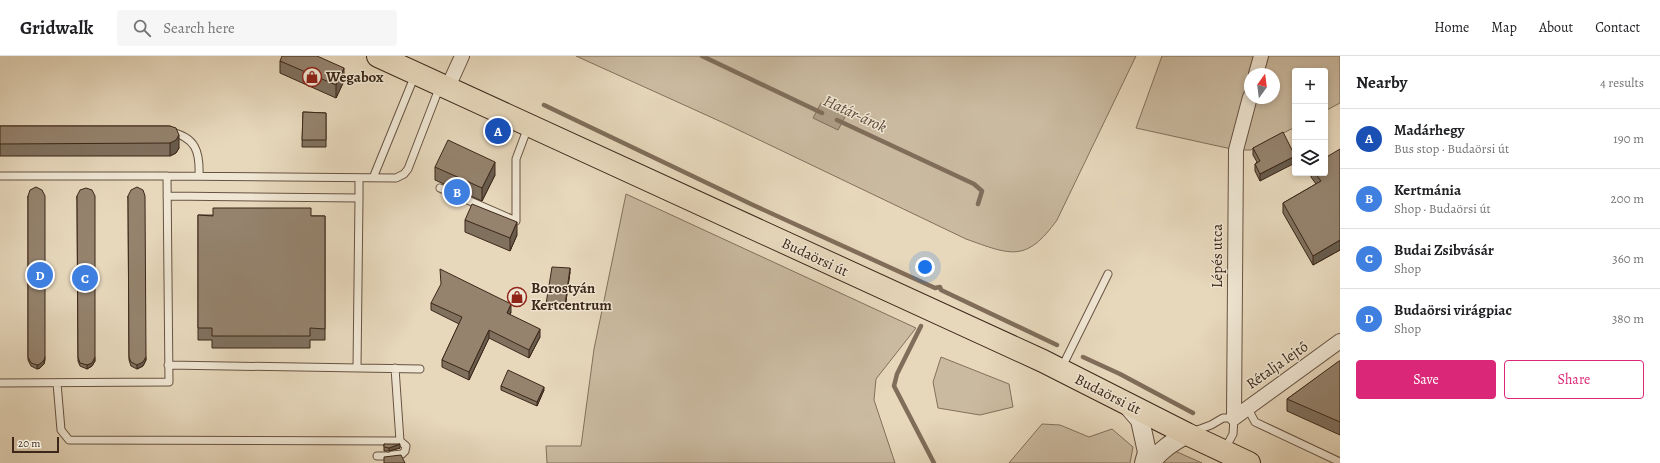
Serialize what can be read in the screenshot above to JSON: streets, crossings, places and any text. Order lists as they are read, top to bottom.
{
  "streets": {
    "main road": ["Budaörsi út"],
    "street": ["Lépés utca", "Rétalja lejtő"]
  },
  "crossings": [
    ["Lépés utca", "Rétalja lejtő"]
  ],
  "water": ["Határ-árok"],
  "places": {
    "shop": ["Wegabox", "Borostyán Kertcentrum"]
  },
  "scale_bar": "20 m",
  "north": "top",
  "page": {
    "header": "Gridwalk",
    "search": "Search here",
    "nav": [
      "Home",
      "Map",
      "About",
      "Contact"
    ],
    "heading": ["Nearby", "4 results"],
    "map_buttons": ["+", "−"],
    "list": [
      {
        "mark": "A",
        "name": "Madárhegy",
        "note": "Bus stop · Budaörsi út",
        "value": "190 m"
      },
      {
        "mark": "B",
        "name": "Kertmánia",
        "note": "Shop · Budaörsi út",
        "value": "200 m"
      },
      {
        "mark": "C",
        "name": "Budai Zsibvásár",
        "note": "Shop",
        "value": "360 m"
      },
      {
        "mark": "D",
        "name": "Budaörsi virágpiac",
        "note": "Shop",
        "value": "380 m"
      }
    ],
    "pins": [
      "A",
      "B",
      "D",
      "C"
    ],
    "buttons": ["Save", "Share"],
    "scale": "20 m"
  }
}
